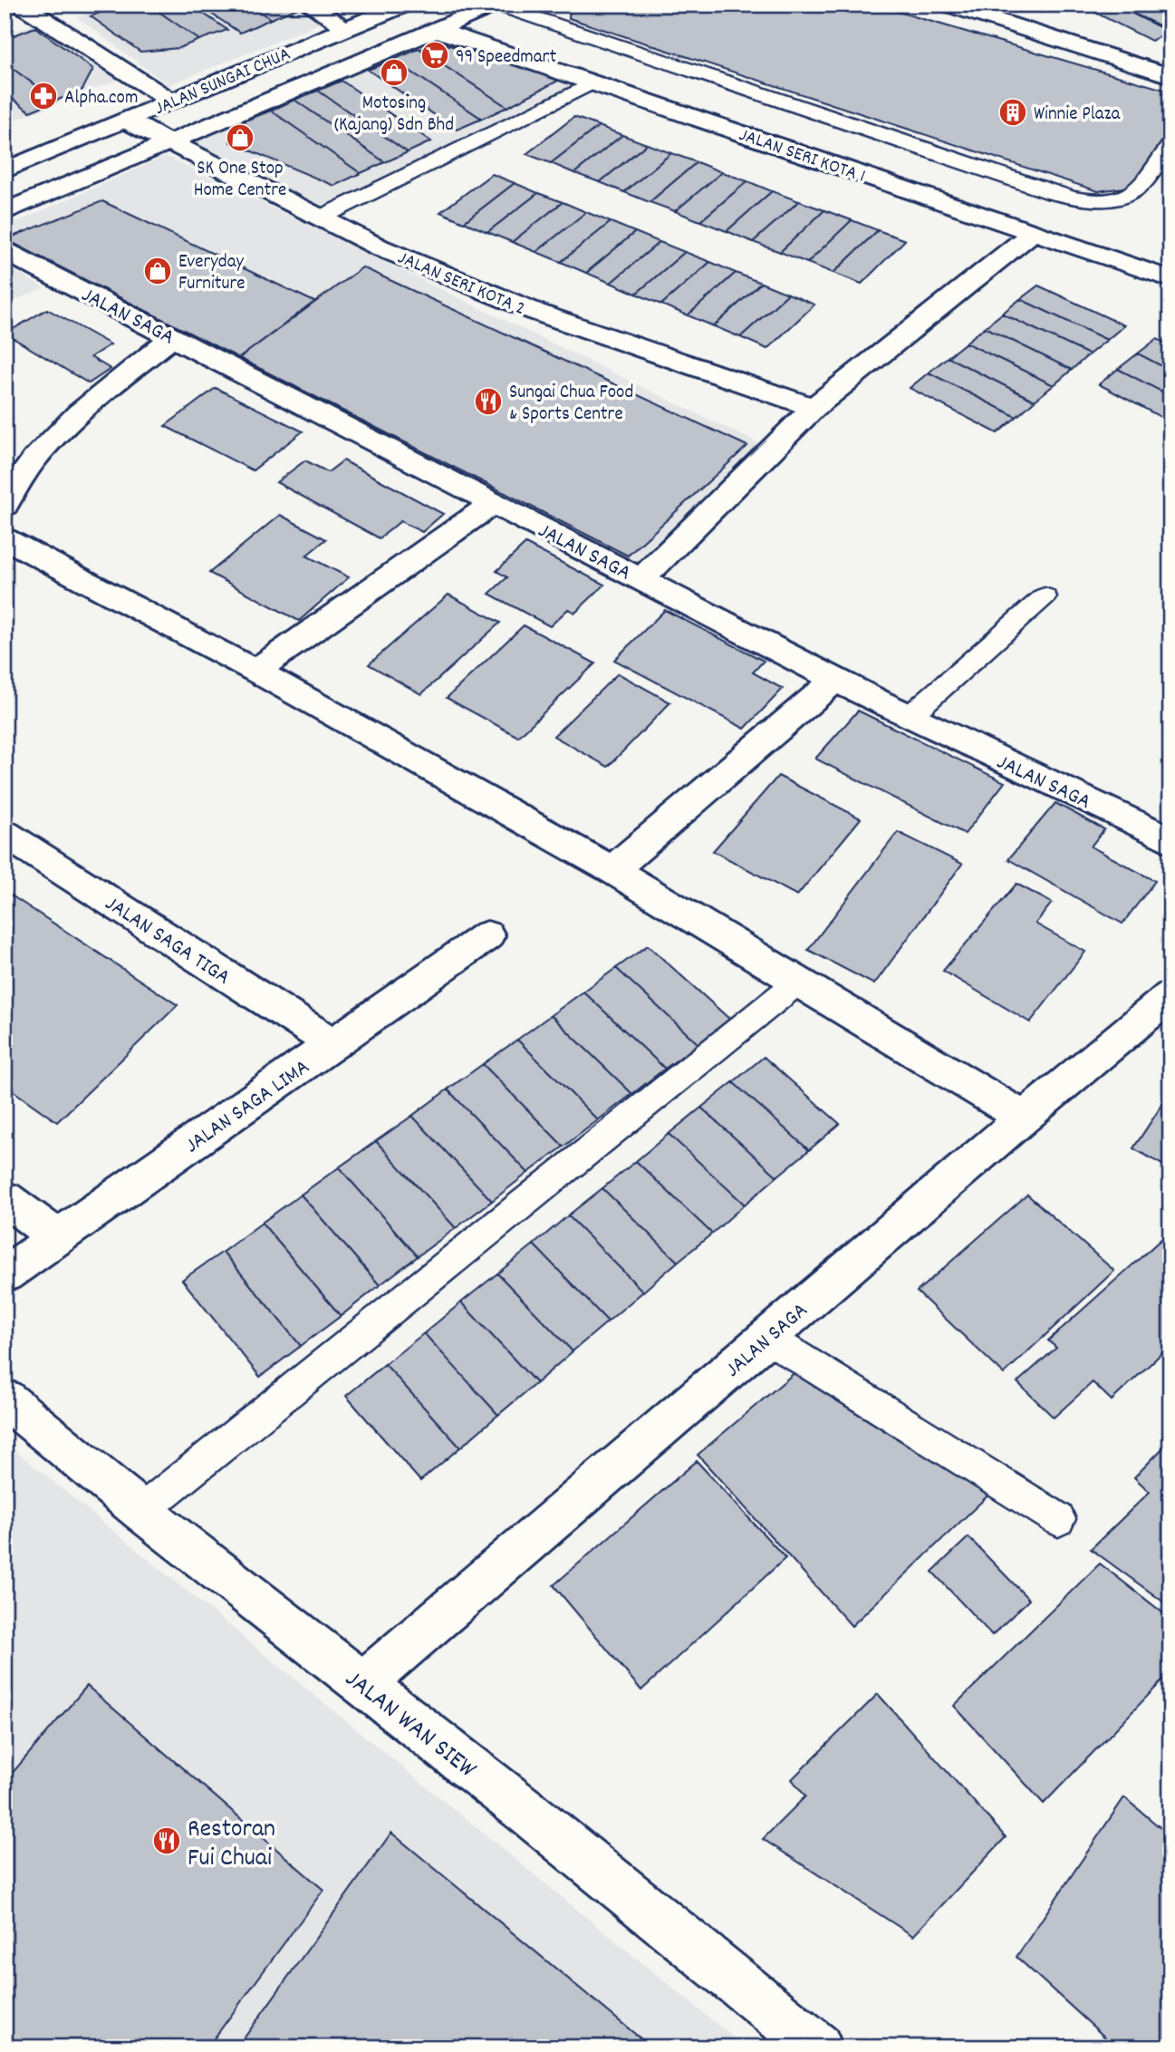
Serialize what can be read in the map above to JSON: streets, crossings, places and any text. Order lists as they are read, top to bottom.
{
  "streets": {
    "street": [
      "JALAN SUNGAI CHUA",
      "JALAN SERI KOTA 1",
      "JALAN SERI KOTA 2",
      "JALAN SAGA",
      "JALAN SAGA TIGA",
      "JALAN SAGA LIMA",
      "JALAN WAN SIEW"
    ]
  },
  "crossings": [
    ["JALAN SUNGAI CHUA", "JALAN SERI KOTA 2"],
    ["JALAN SAGA", "JALAN WAN SIEW"],
    ["JALAN SAGA TIGA", "JALAN SAGA LIMA"]
  ],
  "places": {
    "supermarket": ["99 Speedmart"],
    "shop": ["Motosing (Kajang) Sdn Bhd", "SK One Stop Home Centre", "Everyday Furniture"],
    "pharmacy": ["Alpha.com"],
    "building": ["Winnie Plaza"],
    "restaurant": ["Sungai Chua Food & Sports Centre", "Restoran Fui Chuai"]
  }
}
